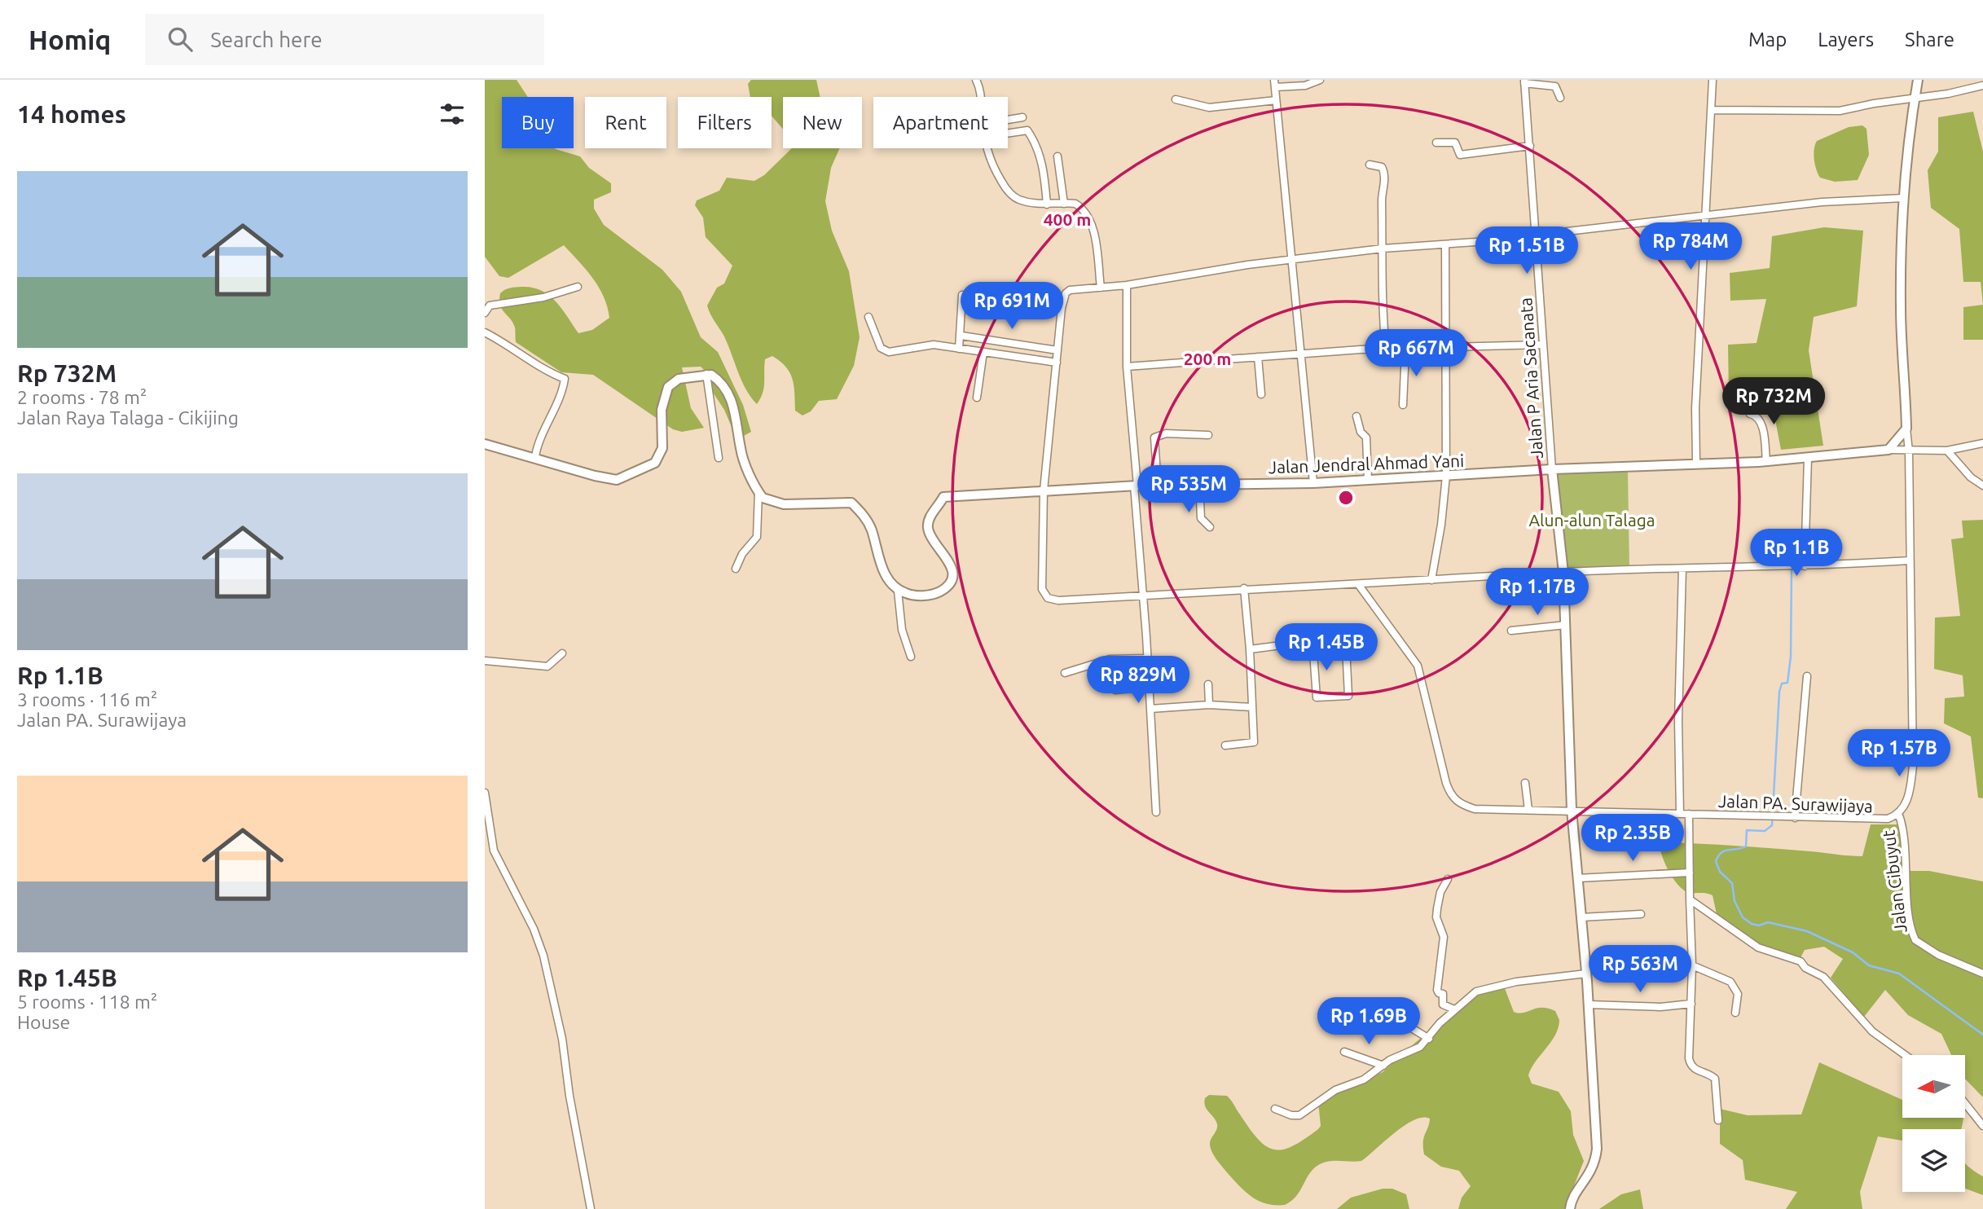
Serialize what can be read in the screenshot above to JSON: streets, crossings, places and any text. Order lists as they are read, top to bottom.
{
  "streets": {
    "main road": ["Jalan Jendral Ahmad Yani"],
    "street": ["Jalan P Aria Sacanata", "Jalan PA. Surawijaya", "Jalan Cibuyut"]
  },
  "crossings": [
    ["Jalan P Aria Sacanata", "Jalan Jendral Ahmad Yani"],
    ["Jalan PA. Surawijaya", "Jalan Cibuyut"]
  ],
  "parks": ["Alun-alun Talaga"],
  "north": "left",
  "page": {
    "header": "Homiq",
    "search": "Search here",
    "nav": ["Map", "Layers", "Share"],
    "heading": "14 homes",
    "chip": [
      "Buy",
      "Rent",
      "Filters",
      "New",
      "Apartment"
    ],
    "list": [
      {
        "name": "Rp 732M",
        "note": "2 rooms · 78 m² · Jalan Raya Talaga - Cikijing"
      },
      {
        "name": "Rp 1.1B",
        "note": "3 rooms · 116 m² · Jalan PA. Surawijaya"
      },
      {
        "name": "Rp 1.45B",
        "note": "5 rooms · 118 m² · House"
      }
    ],
    "price": [
      "Rp 784M",
      "Rp 1.51B",
      "Rp 691M",
      "Rp 667M",
      "Rp 732M",
      "Rp 535M",
      "Rp 1.1B",
      "Rp 1.17B",
      "Rp 1.45B",
      "Rp 829M",
      "Rp 1.57B",
      "Rp 2.35B",
      "Rp 563M",
      "Rp 1.69B"
    ]
  },
  "rings": ["400 m", "200 m"]
}
